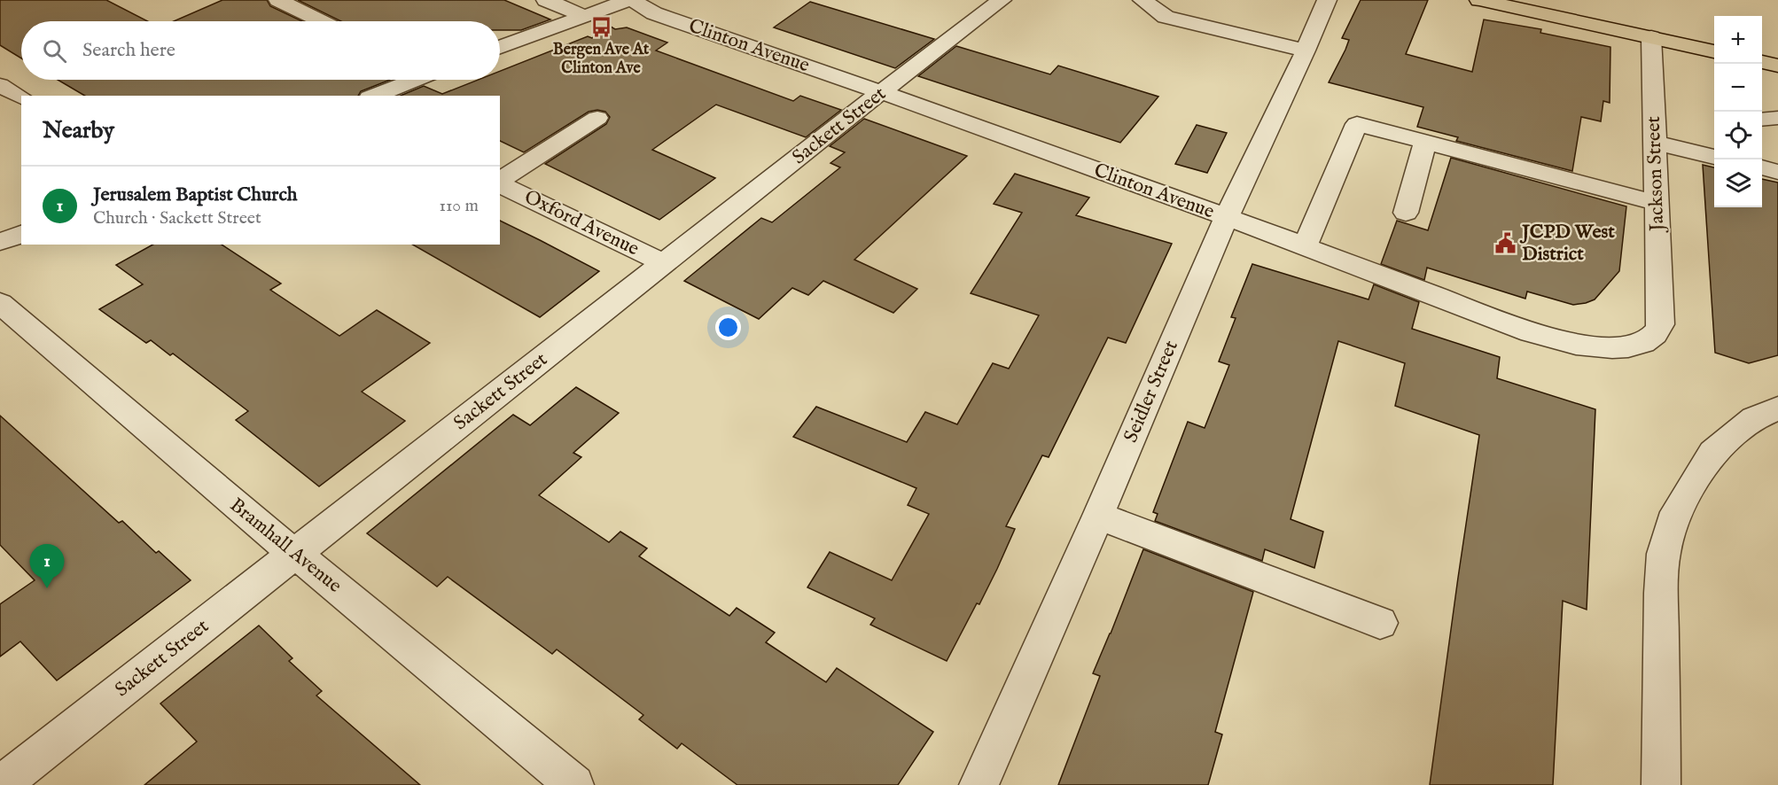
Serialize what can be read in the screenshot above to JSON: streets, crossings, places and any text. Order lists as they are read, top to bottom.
{
  "streets": {
    "street": [
      "Clinton Avenue",
      "Sackett Street",
      "Jackson Street",
      "Oxford Avenue",
      "Seidler Street",
      "Bramhall Avenue"
    ]
  },
  "crossings": [
    ["Clinton Avenue", "Sackett Street"],
    ["Clinton Avenue", "Jackson Street"],
    ["Clinton Avenue", "Seidler Street"],
    ["Sackett Street", "Oxford Avenue"],
    ["Sackett Street", "Bramhall Avenue"]
  ],
  "places": {
    "bus stop": ["Bergen Ave At Clinton Ave"],
    "public building": ["JCPD West District"]
  },
  "page": {
    "map_buttons": ["+", "−"],
    "search": "Search here",
    "heading": "Nearby",
    "list": [
      {
        "mark": "1",
        "name": "Jerusalem Baptist Church",
        "note": "Church · Sackett Street",
        "value": "110 m"
      }
    ],
    "pins": "1"
  }
}
